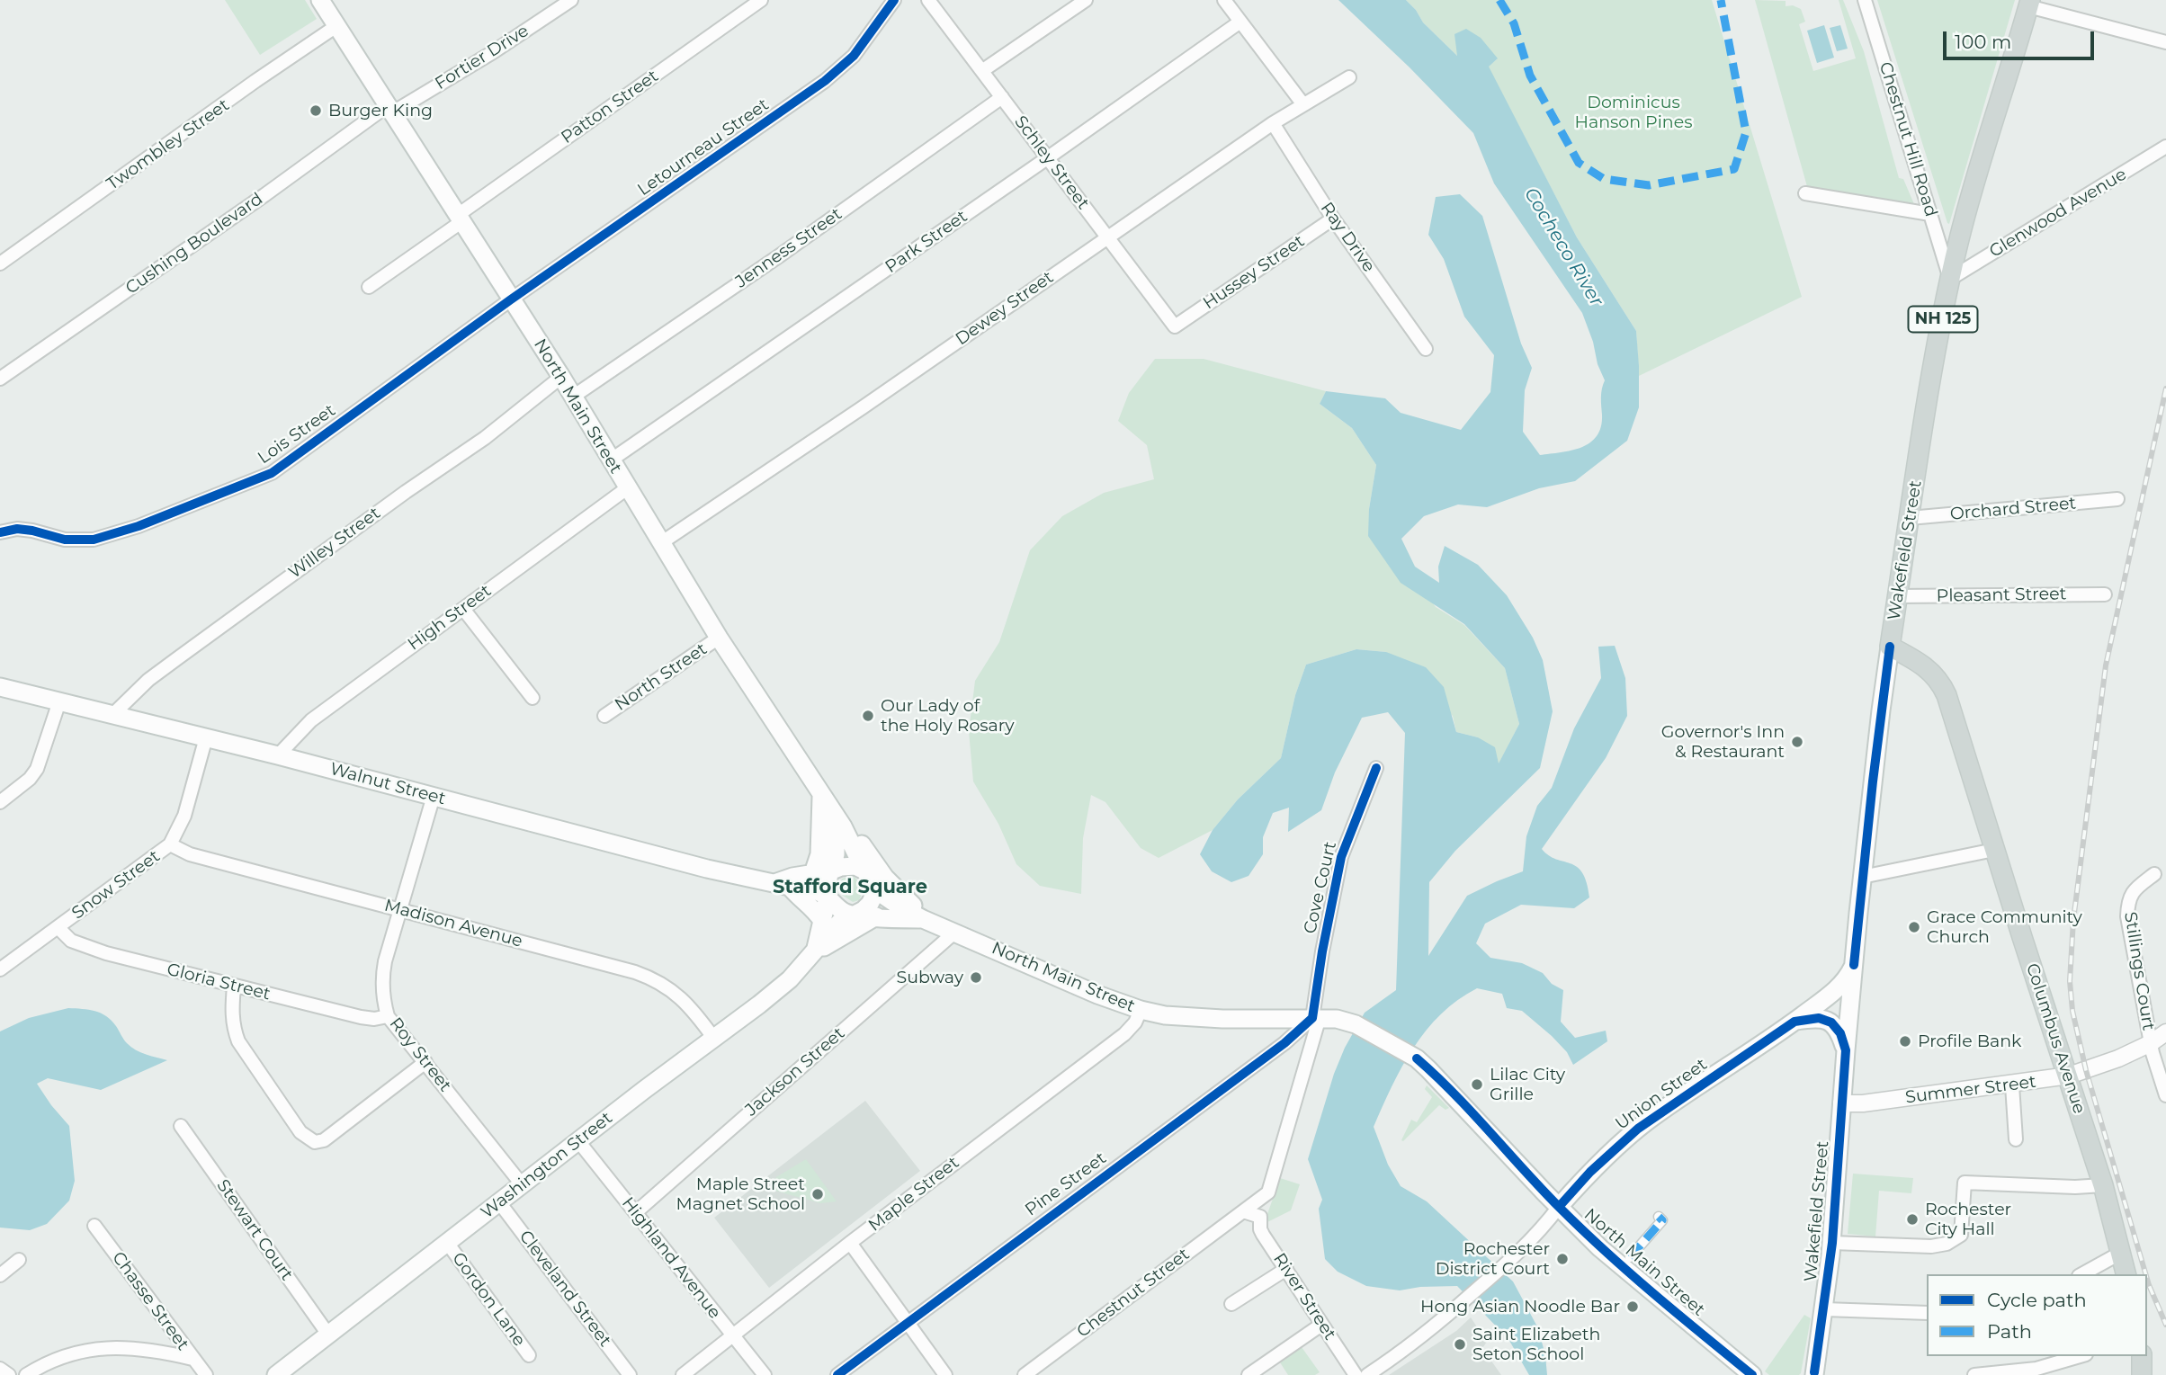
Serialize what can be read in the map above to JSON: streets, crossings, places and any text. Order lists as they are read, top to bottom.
{
  "streets": {
    "main road": [
      "NH 125",
      "North Main Street",
      "Wakefield Street",
      "Walnut Street",
      "Columbus Avenue",
      "Union Street",
      "Washington Street"
    ],
    "street": [
      "Fortier Drive",
      "Patton Street",
      "Chestnut Hill Road",
      "Twombley Street",
      "Letourneau Street",
      "Schley Street",
      "Glenwood Avenue",
      "Ray Drive",
      "Park Street",
      "Cushing Boulevard",
      "Jenness Street",
      "Hussey Street",
      "Dewey Street",
      "Lois Street",
      "Orchard Street",
      "Willey Street",
      "Pleasant Street",
      "High Street",
      "North Street",
      "Snow Street",
      "Cove Court",
      "Madison Avenue",
      "Stillings Court",
      "Gloria Street",
      "Roy Street",
      "Jackson Street",
      "Summer Street",
      "Pine Street",
      "Maple Street",
      "Stewart Court",
      "Highland Avenue",
      "Cleveland Street",
      "Chestnut Street",
      "River Street",
      "Gordon Lane",
      "Chasse Street"
    ]
  },
  "crossings": [
    ["Fortier Drive", "Cushing Boulevard"],
    ["Fortier Drive", "North Main Street"],
    ["Patton Street", "North Main Street"],
    ["Chestnut Hill Road", "Glenwood Avenue"],
    ["Chestnut Hill Road", "Wakefield Street"],
    ["Twombley Street", "North Main Street"],
    ["Letourneau Street", "North Main Street"],
    ["Letourneau Street", "Lois Street"],
    ["Schley Street", "Park Street"],
    ["Schley Street", "Jenness Street"],
    ["Schley Street", "Hussey Street"],
    ["Schley Street", "Dewey Street"],
    ["Glenwood Avenue", "Wakefield Street"],
    ["Ray Drive", "Hussey Street"],
    ["Ray Drive", "Dewey Street"],
    ["Park Street", "North Main Street"],
    ["Cushing Boulevard", "North Main Street"],
    ["Jenness Street", "North Main Street"],
    ["Dewey Street", "North Main Street"],
    ["North Main Street", "Lois Street"],
    ["North Main Street", "Willey Street"],
    ["North Main Street", "High Street"],
    ["North Main Street", "North Street"],
    ["North Main Street", "Walnut Street"],
    ["North Main Street", "Cove Court"],
    ["North Main Street", "Jackson Street"],
    ["North Main Street", "Union Street"],
    ["North Main Street", "Washington Street"],
    ["North Main Street", "Pine Street"],
    ["North Main Street", "Maple Street"],
    ["Orchard Street", "Wakefield Street"],
    ["Willey Street", "Walnut Street"],
    ["Wakefield Street", "Pleasant Street"],
    ["Wakefield Street", "Columbus Avenue"],
    ["Wakefield Street", "Summer Street"],
    ["Wakefield Street", "Union Street"],
    ["High Street", "Walnut Street"],
    ["Walnut Street", "Snow Street"],
    ["Walnut Street", "Roy Street"],
    ["Walnut Street", "Washington Street"],
    ["Snow Street", "Madison Avenue"],
    ["Snow Street", "Gloria Street"],
    ["Cove Court", "Pine Street"],
    ["Madison Avenue", "Roy Street"],
    ["Madison Avenue", "Washington Street"],
    ["Stillings Court", "Summer Street"],
    ["Gloria Street", "Roy Street"],
    ["Columbus Avenue", "Summer Street"],
    ["Roy Street", "Washington Street"],
    ["Jackson Street", "Highland Avenue"],
    ["Washington Street", "Stewart Court"],
    ["Washington Street", "Highland Avenue"],
    ["Washington Street", "Cleveland Street"],
    ["Washington Street", "Gordon Lane"],
    ["Maple Street", "Highland Avenue"]
  ],
  "districts": ["Stafford Square"],
  "water": ["Cocheco River"],
  "parks": ["Dominicus Hanson Pines"],
  "places": [
    "Burger King",
    "Our Lady of the Holy Rosary",
    "Governor's Inn & Restaurant",
    "Grace Community Church",
    "Subway",
    "Profile Bank",
    "Lilac City Grille",
    "Maple Street Magnet School",
    "Rochester City Hall",
    "Rochester District Court",
    "Hong Asian Noodle Bar",
    "Saint Elizabeth Seton School"
  ],
  "legend": ["Cycle path", "Path"],
  "scale_bar": "100 m"
}
